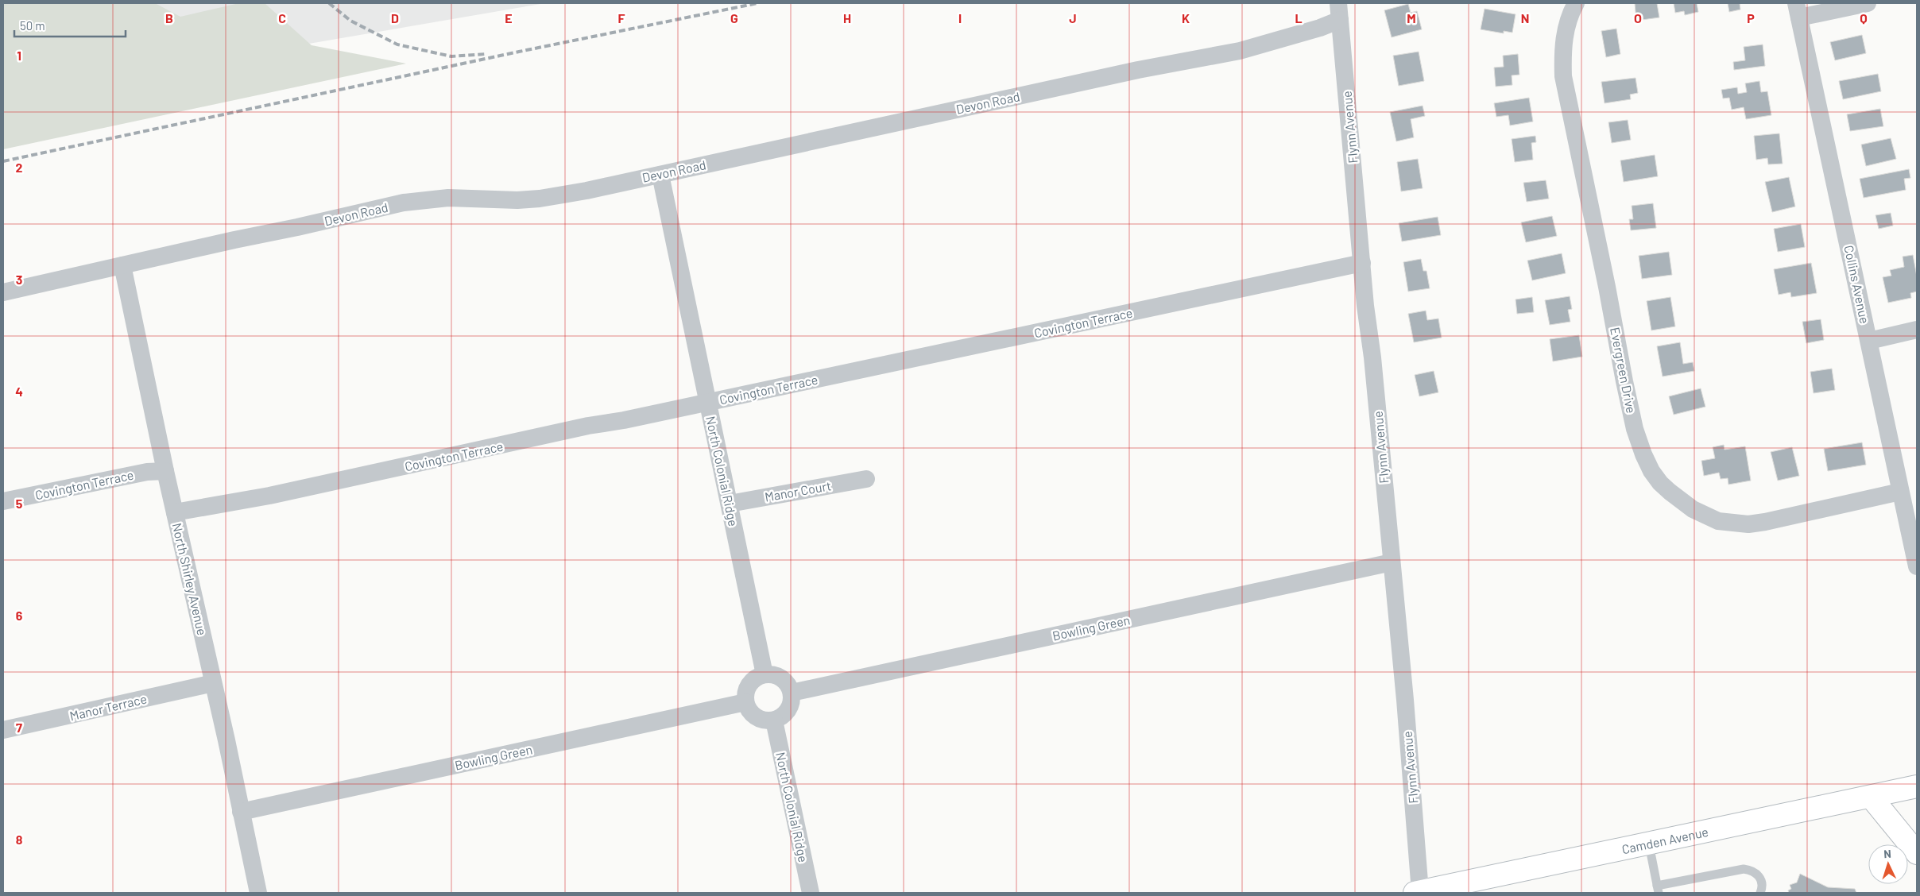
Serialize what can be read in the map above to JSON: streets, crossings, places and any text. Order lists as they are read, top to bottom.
{
  "streets": {
    "main road": ["Camden Avenue"],
    "street": [
      "Devon Road",
      "Flynn Avenue",
      "Collins Avenue",
      "Covington Terrace",
      "Evergreen Drive",
      "North Colonial Ridge",
      "Manor Court",
      "North Shirley Avenue",
      "Bowling Green",
      "Manor Terrace"
    ]
  },
  "crossings": [
    ["Devon Road", "Flynn Avenue"],
    ["Devon Road", "North Colonial Ridge"],
    ["Devon Road", "North Shirley Avenue"],
    ["Flynn Avenue", "Covington Terrace"],
    ["Flynn Avenue", "Bowling Green"],
    ["Flynn Avenue", "Camden Avenue"],
    ["Collins Avenue", "Evergreen Drive"],
    ["Covington Terrace", "North Colonial Ridge"],
    ["Covington Terrace", "North Shirley Avenue"],
    ["North Colonial Ridge", "Manor Court"],
    ["North Colonial Ridge", "Bowling Green"],
    ["North Shirley Avenue", "Bowling Green"],
    ["North Shirley Avenue", "Manor Terrace"]
  ],
  "scale_bar": "50 m",
  "north": "top",
  "grid": {
    "columns": [
      "B",
      "C",
      "D",
      "E",
      "F",
      "G",
      "H",
      "I",
      "J",
      "K",
      "L",
      "M",
      "N",
      "O",
      "P",
      "Q"
    ],
    "rows": [
      "1",
      "2",
      "3",
      "4",
      "5",
      "6",
      "7",
      "8"
    ]
  }
}
